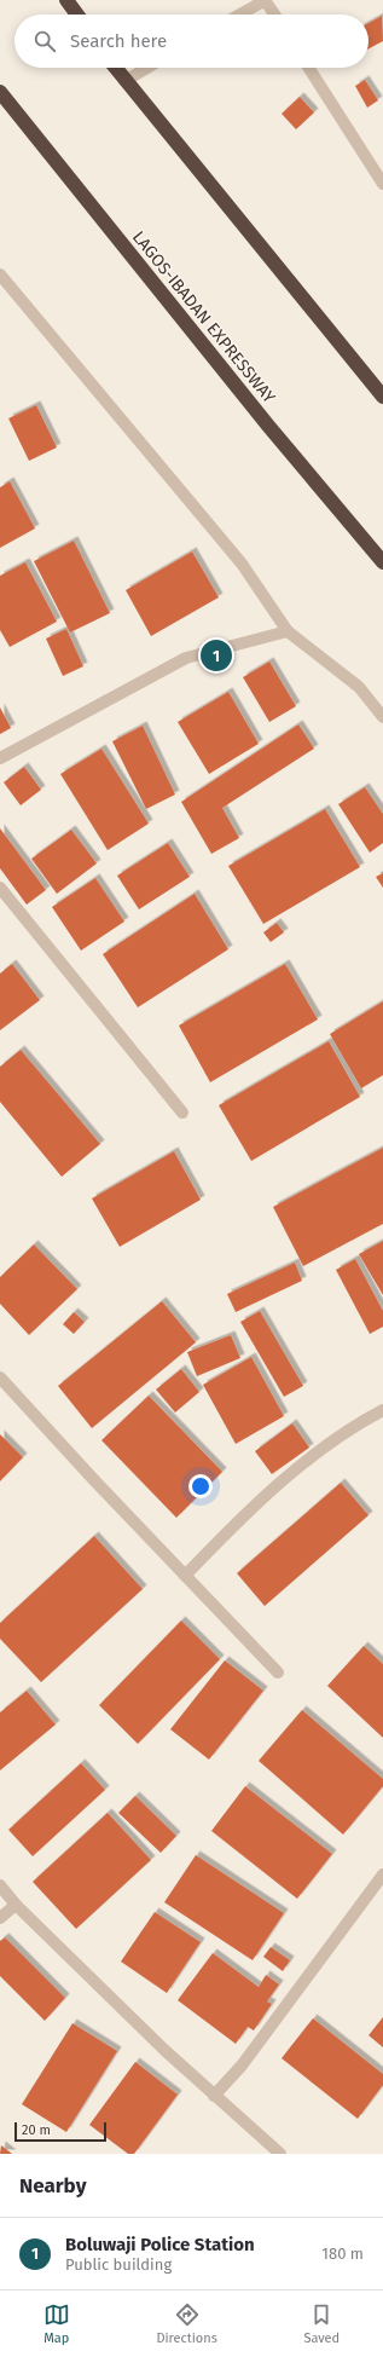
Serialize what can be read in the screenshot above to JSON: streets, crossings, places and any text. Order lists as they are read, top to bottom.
{
  "streets": {
    "highway": ["LAGOS-IBADAN EXPRESSWAY"]
  },
  "scale_bar": "20 m",
  "page": {
    "search": "Search here",
    "pins": "1",
    "scale": "20 m",
    "heading": "Nearby",
    "list": [
      {
        "mark": "1",
        "name": "Boluwaji Police Station",
        "note": "Public building",
        "value": "180 m"
      }
    ],
    "nav": ["Map", "Directions", "Saved"]
  }
}
